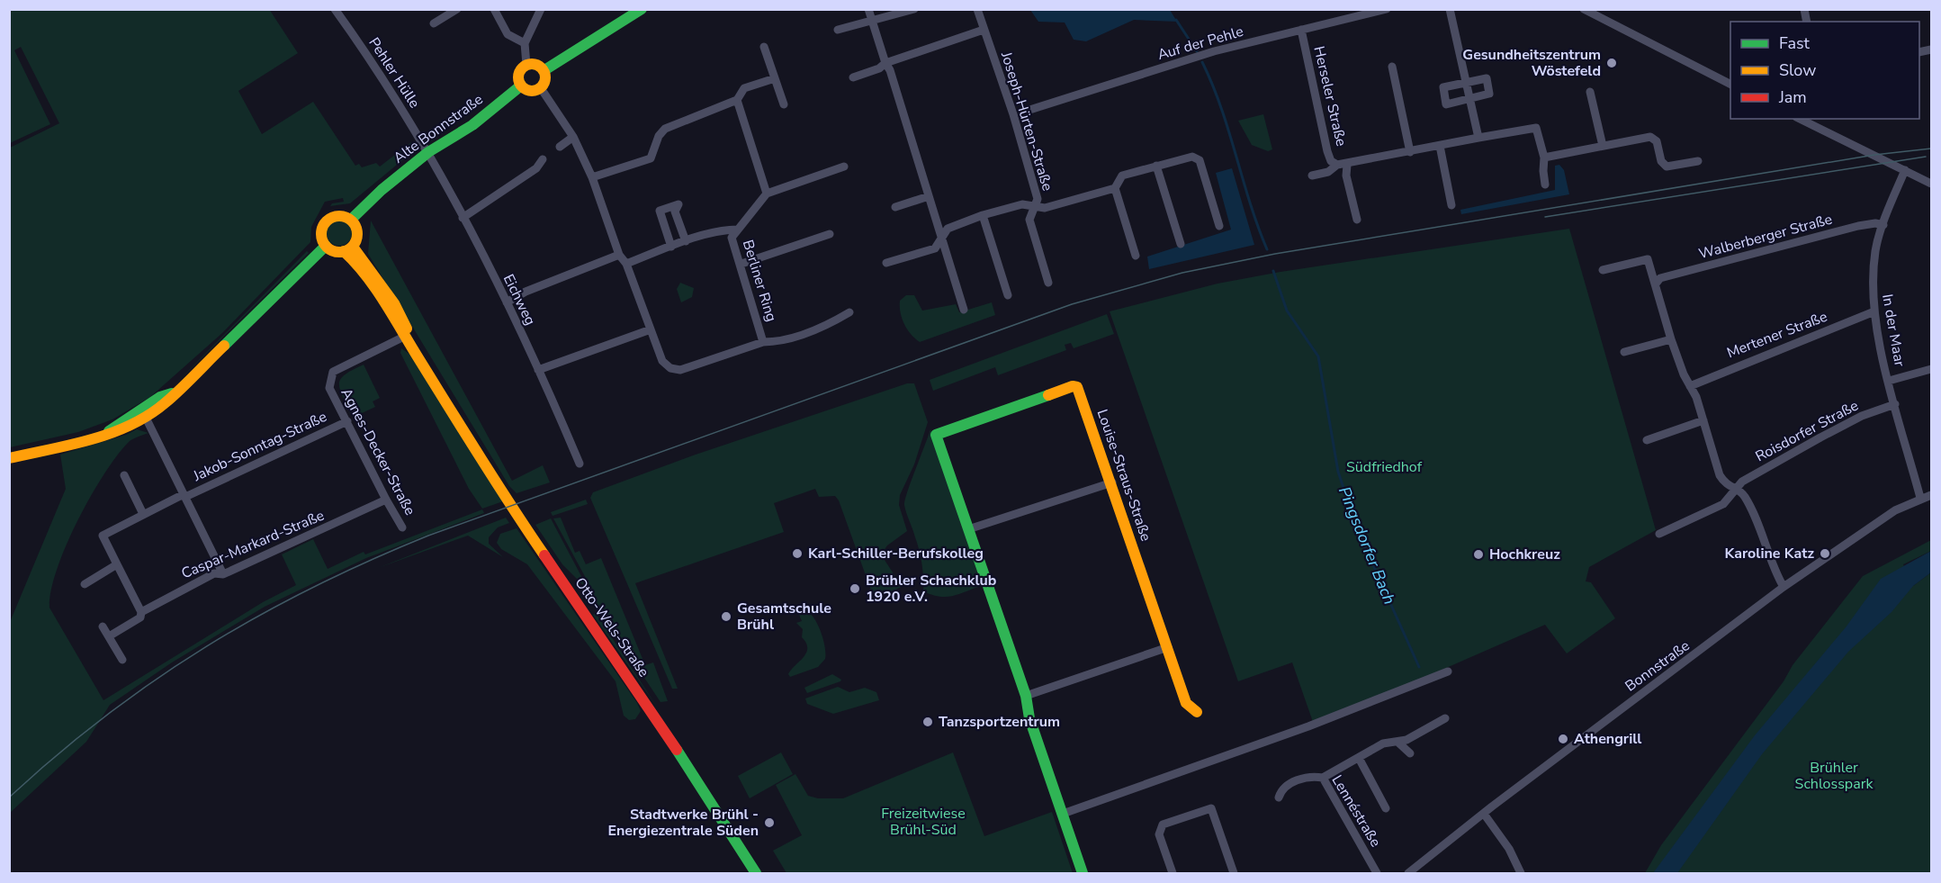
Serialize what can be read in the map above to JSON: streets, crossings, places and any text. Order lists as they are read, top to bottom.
{
  "streets": {
    "street": [
      "Auf der Pehle",
      "Pehler Hülle",
      "Herseler Straße",
      "Joseph-Hürten-Straße",
      "Alte Bonnstraße",
      "Walberberger Straße",
      "Berliner Ring",
      "Eichweg",
      "In der Maar",
      "Mertener Straße",
      "Roisdorfer Straße",
      "Jakob-Sonntag-Straße",
      "Agnes-Decker-Straße",
      "Louise-Straus-Straße",
      "Caspar-Markard-Straße",
      "Otto-Wels-Straße",
      "Bonnstraße",
      "Lennéstraße"
    ]
  },
  "crossings": [
    ["Auf der Pehle", "Herseler Straße"],
    ["Pehler Hülle", "Alte Bonnstraße"],
    ["Pehler Hülle", "Eichweg"],
    ["Alte Bonnstraße", "Berliner Ring"],
    ["Alte Bonnstraße", "Eichweg"],
    ["Alte Bonnstraße", "Otto-Wels-Straße"],
    ["Walberberger Straße", "In der Maar"],
    ["In der Maar", "Mertener Straße"],
    ["In der Maar", "Roisdorfer Straße"],
    ["In der Maar", "Bonnstraße"],
    ["Jakob-Sonntag-Straße", "Agnes-Decker-Straße"],
    ["Jakob-Sonntag-Straße", "Caspar-Markard-Straße"],
    ["Agnes-Decker-Straße", "Caspar-Markard-Straße"],
    ["Agnes-Decker-Straße", "Otto-Wels-Straße"]
  ],
  "water": ["Pingsdorfer Bach"],
  "parks": ["Südfriedhof", "Brühler Schlosspark", "Freizeitwiese Brühl-Süd"],
  "places": [
    "Gesundheitszentrum Wöstefeld",
    "Karl-Schiller-Berufskolleg",
    "Karoline Katz",
    "Hochkreuz",
    "Brühler Schachklub 1920 e.V.",
    "Gesamtschule Brühl",
    "Tanzsportzentrum",
    "Athengrill",
    "Stadtwerke Brühl - Energiezentrale Süden"
  ],
  "legend": ["Fast", "Slow", "Jam"]
}
